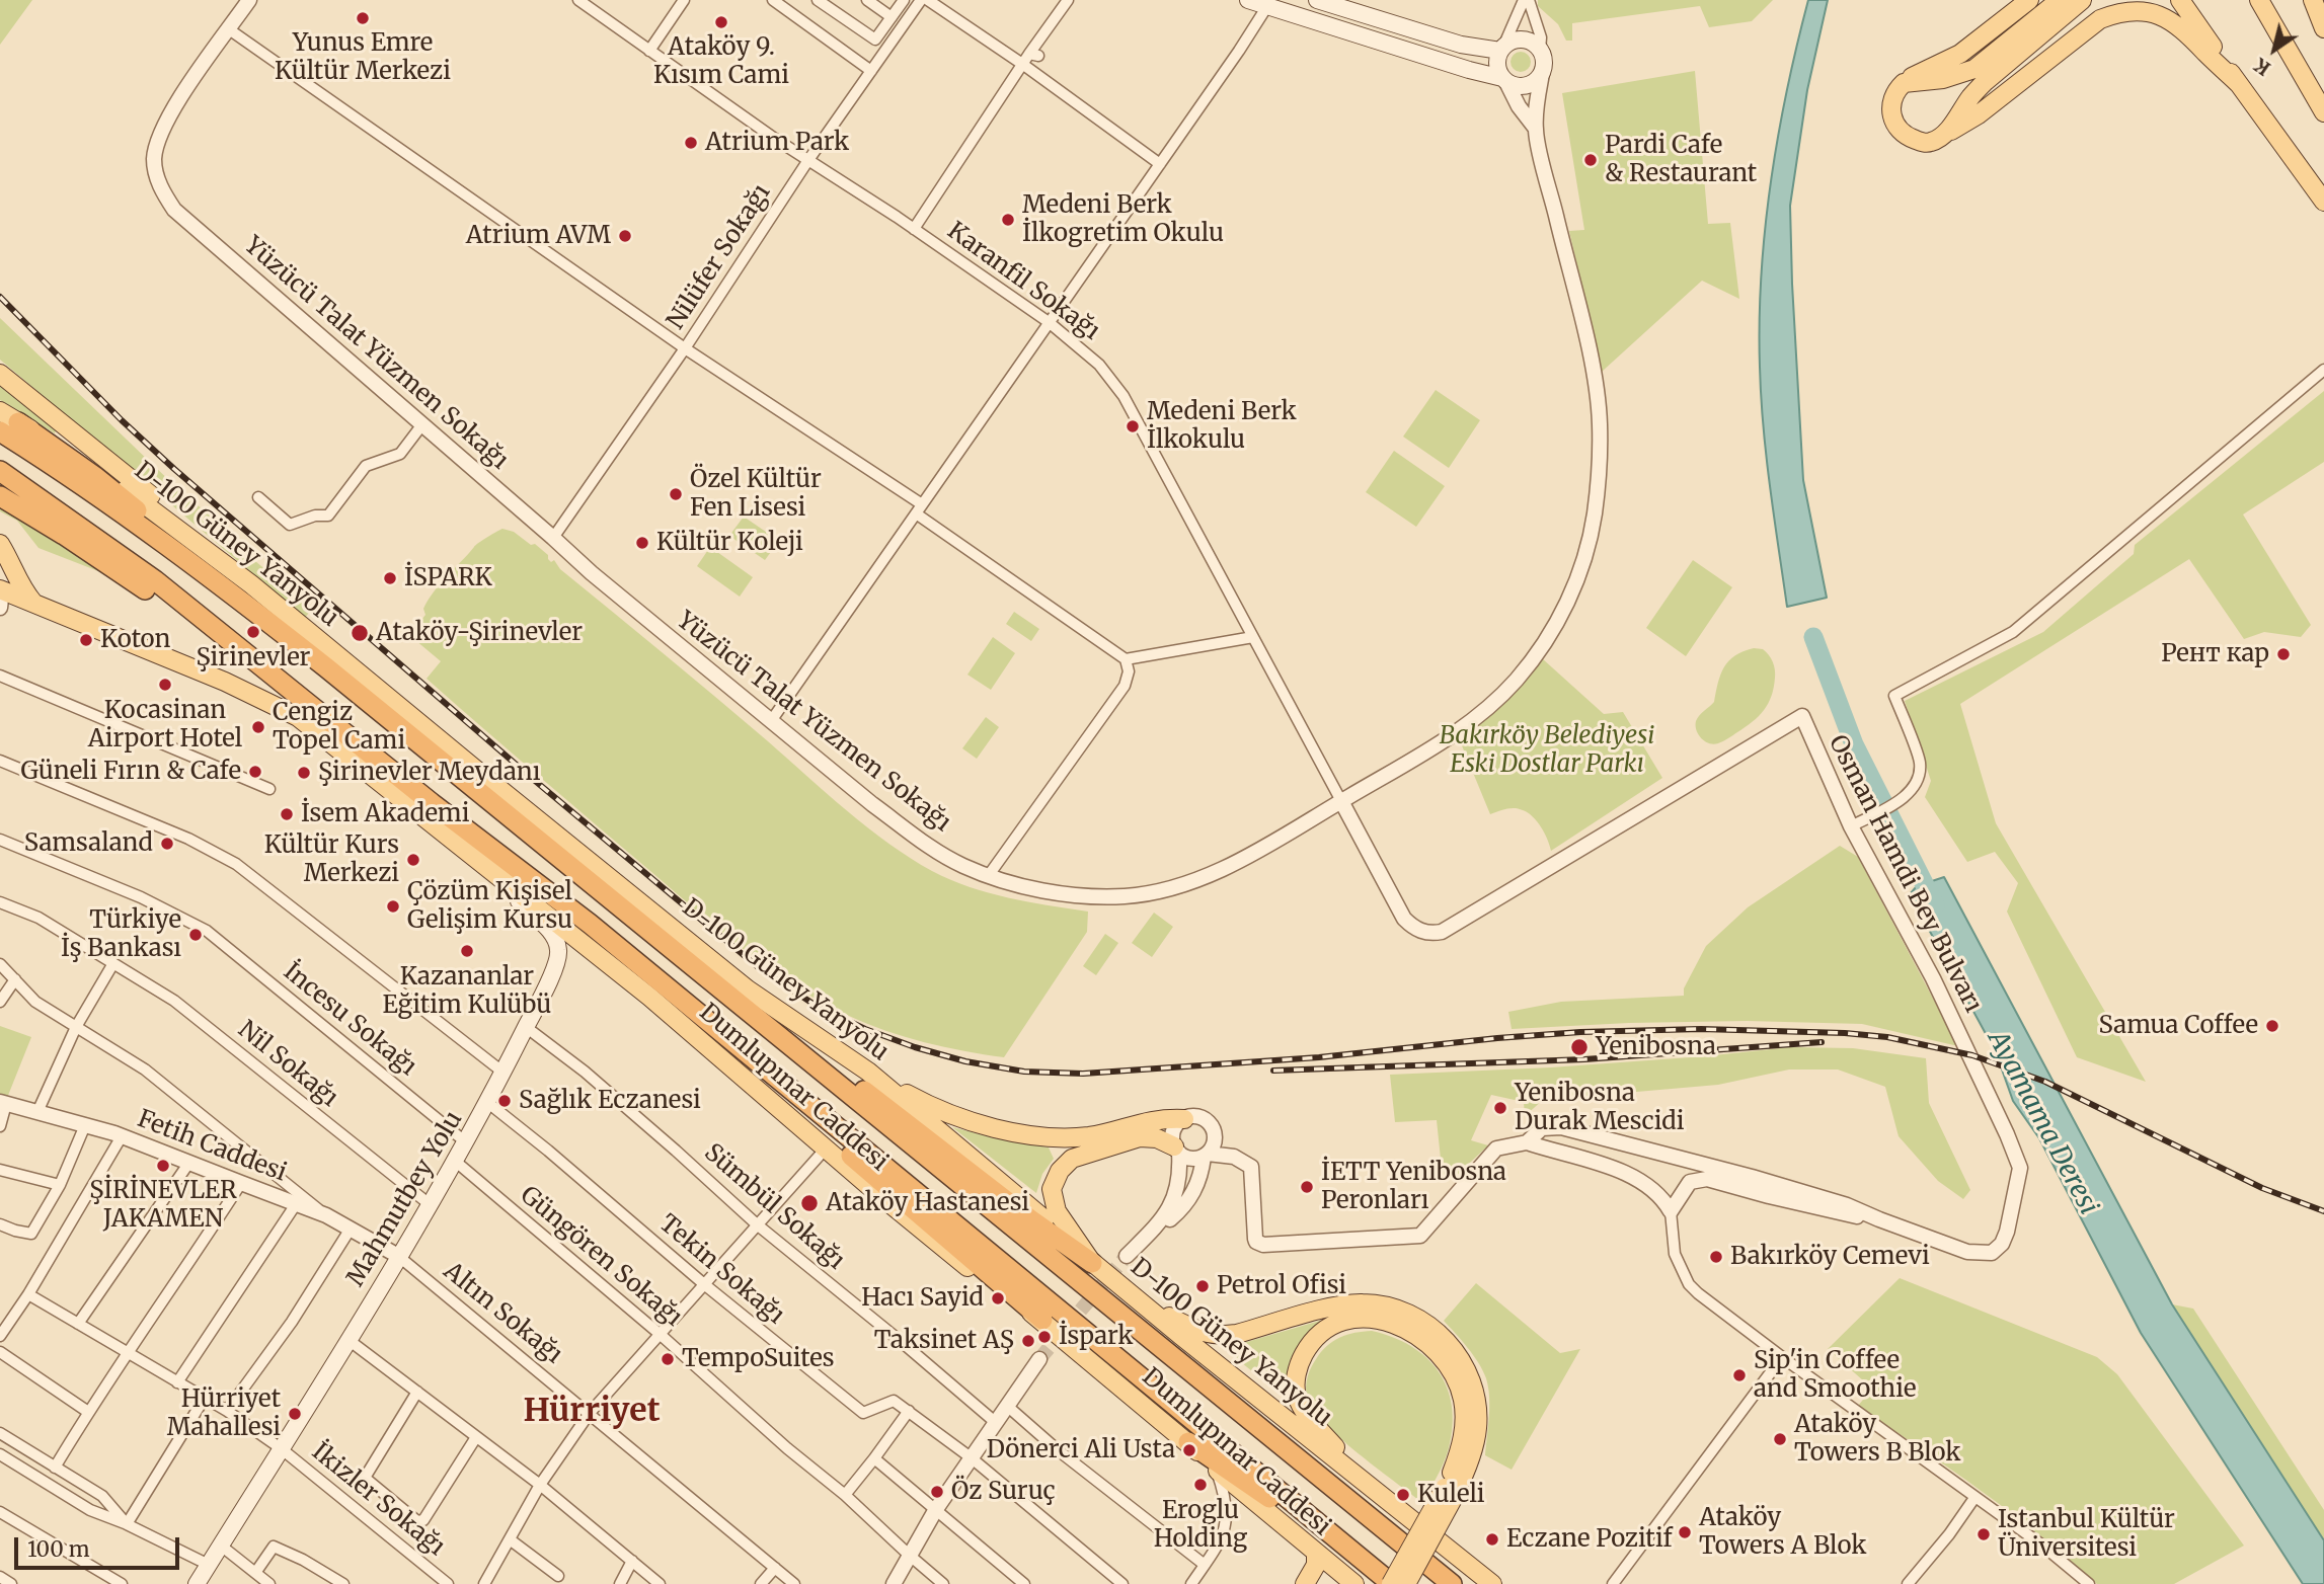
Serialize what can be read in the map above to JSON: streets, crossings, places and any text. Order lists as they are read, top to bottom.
{
  "streets": {
    "main road": ["D-100 Güney Yanyolu", "Dumlupınar Caddesi", "Mahmutbey Yolu"],
    "street": [
      "Nilüfer Sokağı",
      "Karanfil Sokağı",
      "Yüzücü Talat Yüzmen Sokağı",
      "Osman Hamdi Bey Bulvarı",
      "İncesu Sokağı",
      "Nil Sokağı",
      "Fetih Caddesi",
      "Sümbül Sokağı",
      "Güngören Sokağı",
      "Tekin Sokağı",
      "Altın Sokağı",
      "İkizler Sokağı"
    ]
  },
  "crossings": [
    ["Nilüfer Sokağı", "Karanfil Sokağı"],
    ["Nilüfer Sokağı", "Yüzücü Talat Yüzmen Sokağı"],
    ["Karanfil Sokağı", "Yüzücü Talat Yüzmen Sokağı"],
    ["Karanfil Sokağı", "Osman Hamdi Bey Bulvarı"],
    ["Yüzücü Talat Yüzmen Sokağı", "Osman Hamdi Bey Bulvarı"],
    ["İncesu Sokağı", "Mahmutbey Yolu"],
    ["Nil Sokağı", "Mahmutbey Yolu"],
    ["Dumlupınar Caddesi", "Mahmutbey Yolu"],
    ["Fetih Caddesi", "Mahmutbey Yolu"],
    ["Fetih Caddesi", "Altın Sokağı"],
    ["Mahmutbey Yolu", "Sümbül Sokağı"],
    ["Mahmutbey Yolu", "Güngören Sokağı"],
    ["Mahmutbey Yolu", "Tekin Sokağı"],
    ["Mahmutbey Yolu", "Altın Sokağı"],
    ["Mahmutbey Yolu", "İkizler Sokağı"]
  ],
  "districts": ["Hürriyet"],
  "water": ["Ayamama Deresi"],
  "parks": ["Bakırköy Belediyesi Eski Dostlar Parkı"],
  "places": [
    "Yunus Emre Kültür Merkezi",
    "Ataköy 9. Kısım Cami",
    "Atrium Park",
    "Pardi Cafe & Restaurant",
    "Medeni Berk İlkogretim Okulu",
    "Atrium AVM",
    "Medeni Berk İlkokulu",
    "Özel Kültür Fen Lisesi",
    "Kültür Koleji",
    "İSPARK",
    "Şirinevler",
    "Ataköy-Şirinevler",
    "Koton",
    "Рент кар",
    "Kocasinan Airport Hotel",
    "Cengiz Topel Cami",
    "Güneli Fırın & Cafe",
    "Şirinevler Meydanı",
    "İsem Akademi",
    "Samsaland",
    "Kültür Kurs Merkezi",
    "Çözüm Kişisel Gelişim Kursu",
    "Türkiye İş Bankası",
    "Kazananlar Eğitim Kulübü",
    "Samua Coffee",
    "Yenibosna",
    "Sağlık Eczanesi",
    "Yenibosna Durak Mescidi",
    "ŞİRİNEVLER JAKAMEN",
    "İETT Yenibosna Peronları",
    "Ataköy Hastanesi",
    "Bakırköy Cemevi",
    "Petrol Ofisi",
    "Hacı Sayid",
    "İspark",
    "Taksinet AŞ",
    "TempoSuites",
    "Sip'in Coffee and Smoothie",
    "Hürriyet Mahallesi",
    "Ataköy Towers B Blok",
    "Dönerci Ali Usta",
    "Eroglu Holding",
    "Öz Suruç",
    "Kuleli",
    "Ataköy Towers A Blok",
    "Istanbul Kültür Üniversitesi",
    "Eczane Pozitif"
  ],
  "scale_bar": "100 m",
  "north": "bottom left"
}
